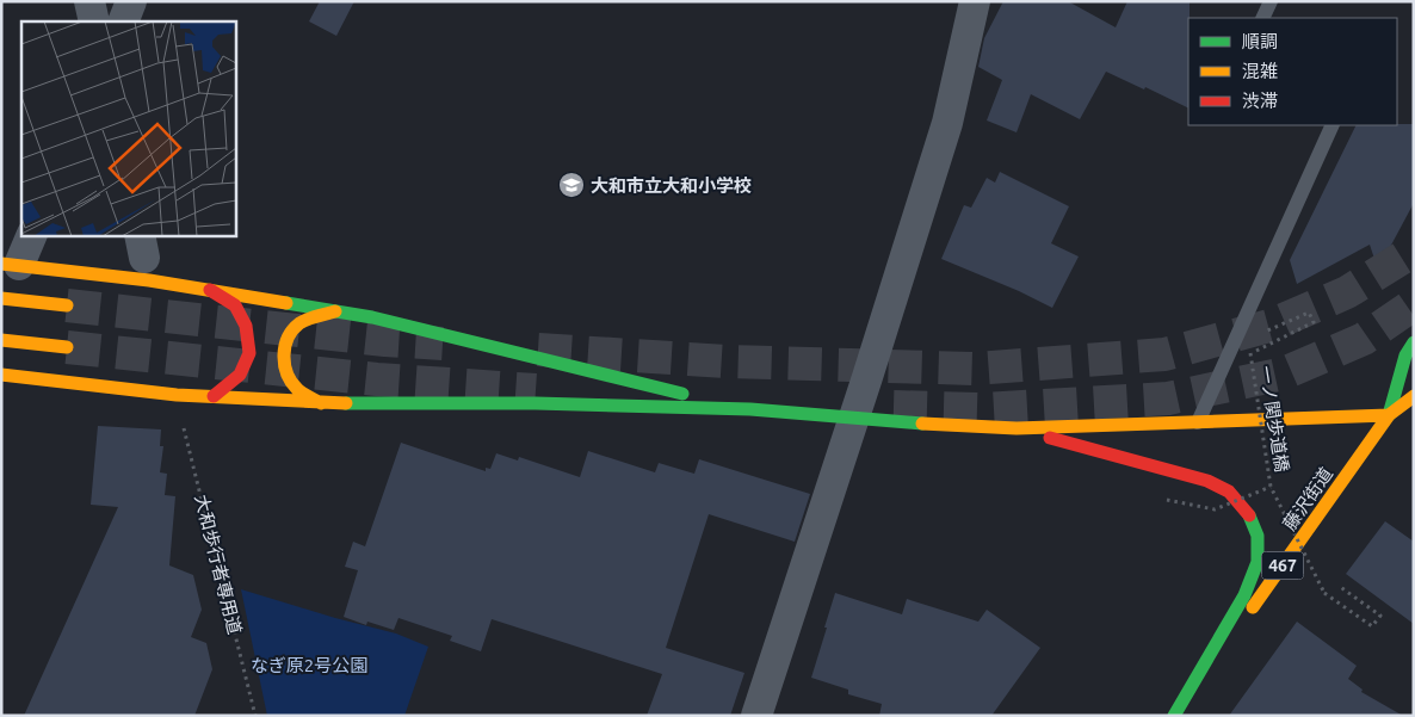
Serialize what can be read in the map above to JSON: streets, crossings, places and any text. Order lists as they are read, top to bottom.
{
  "streets": {
    "highway": ["藤沢街道", "467"],
    "path": ["一ノ関歩道橋", "大和歩行者専用道"]
  },
  "crossings": [
    ["藤沢街道", "467"]
  ],
  "parks": ["なぎ原2号公園"],
  "places": {
    "school or university": ["大和市立大和小学校"]
  },
  "legend": ["順調", "混雑", "渋滞"]
}
